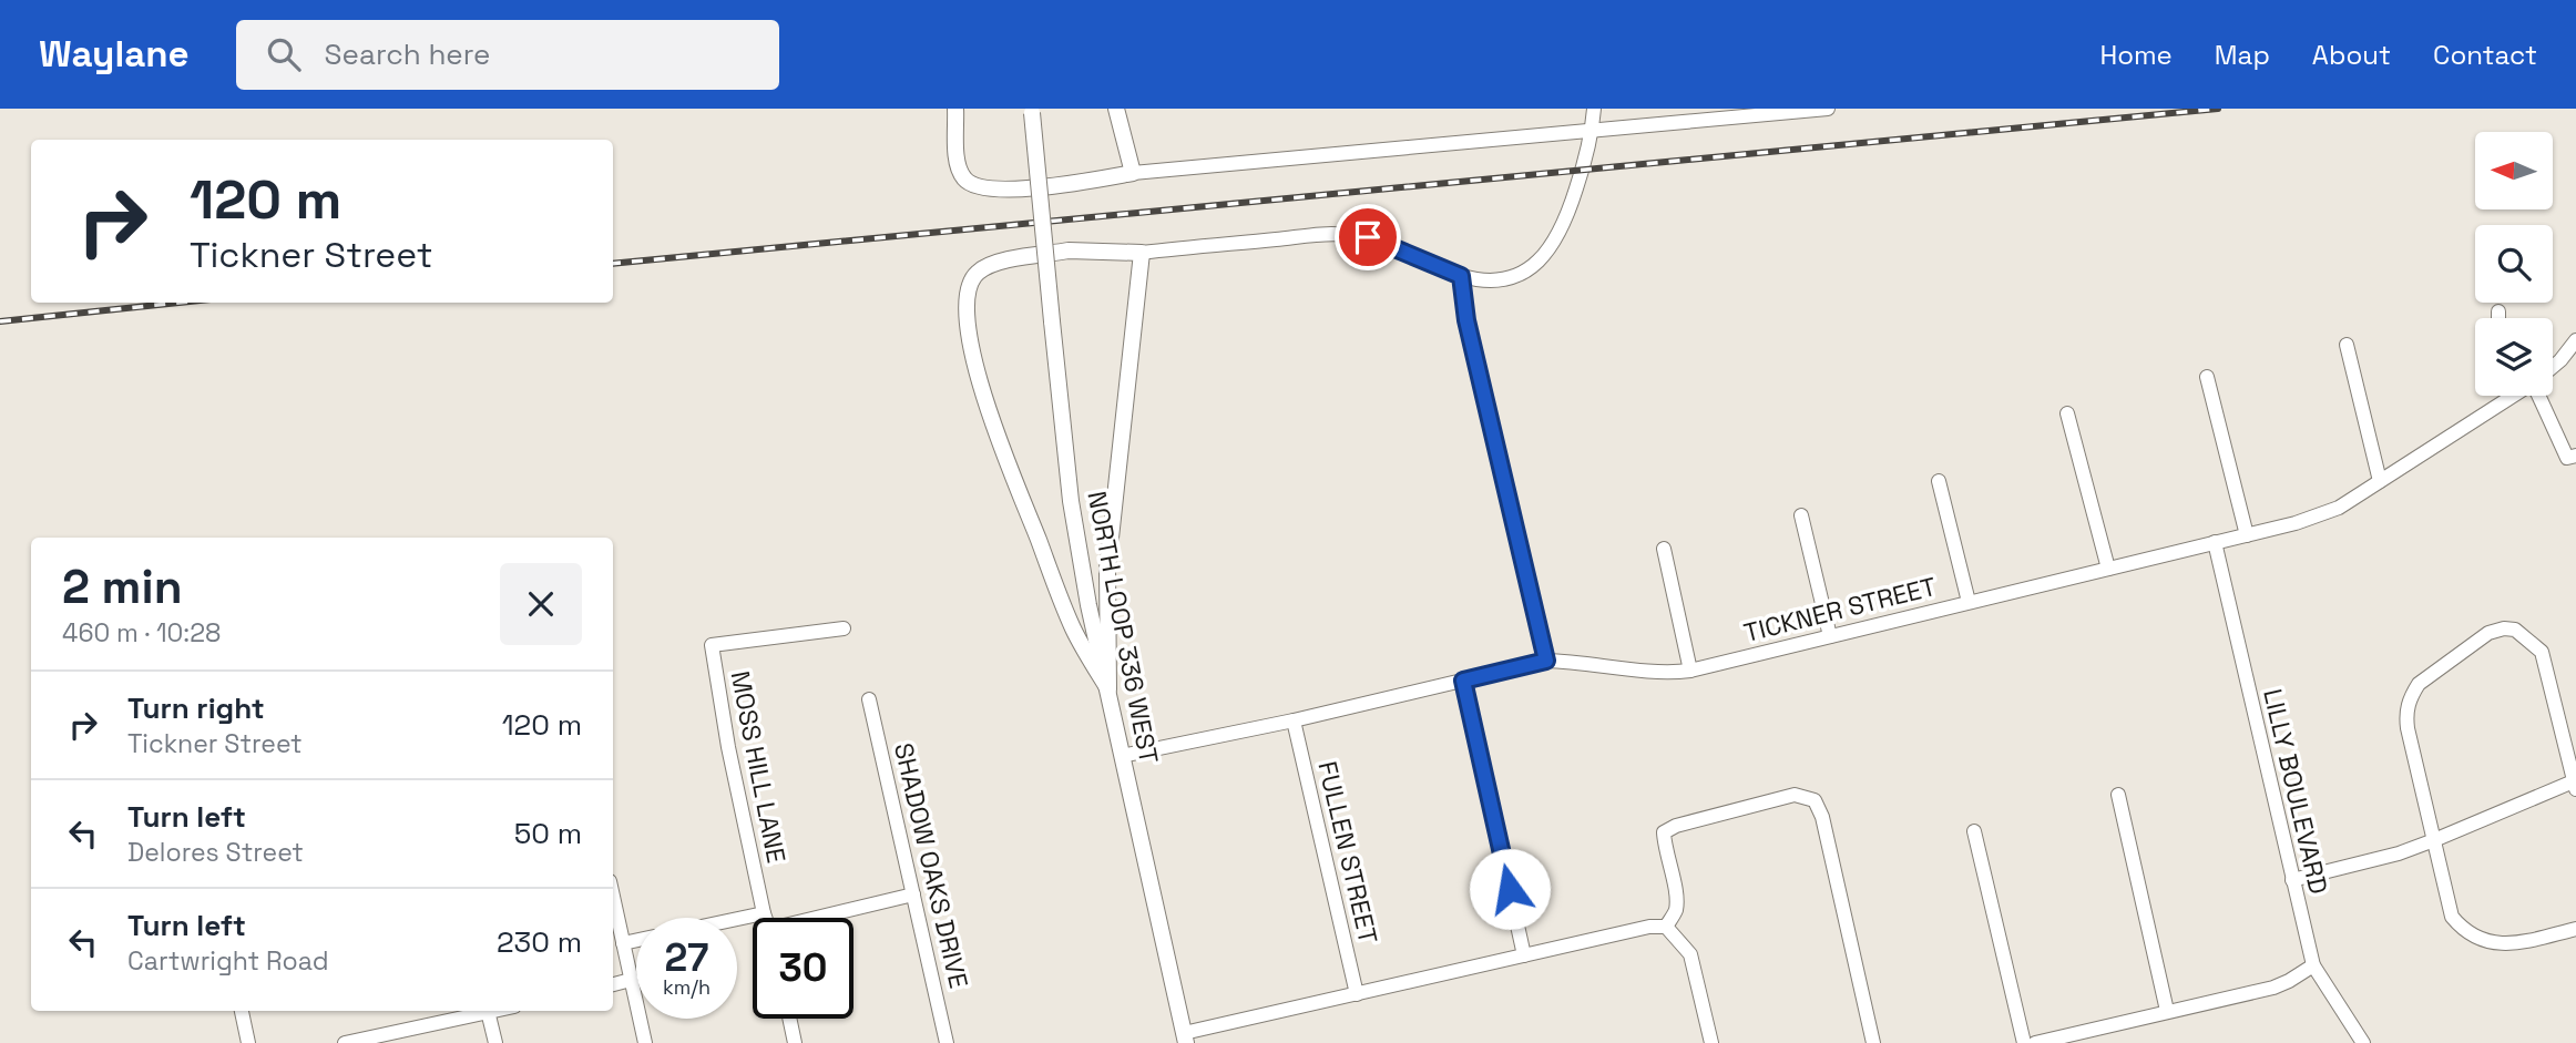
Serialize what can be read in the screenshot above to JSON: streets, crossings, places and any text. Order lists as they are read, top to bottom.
{
  "streets": {
    "main road": ["NORTH LOOP 336 WEST"],
    "street": [
      "TICKNER STREET",
      "MOSS HILL LANE",
      "LILLY BOULEVARD",
      "FULLEN STREET",
      "SHADOW OAKS DRIVE"
    ]
  },
  "crossings": [
    ["TICKNER STREET", "NORTH LOOP 336 WEST"],
    ["TICKNER STREET", "LILLY BOULEVARD"],
    ["TICKNER STREET", "FULLEN STREET"]
  ],
  "north": "left",
  "page": {
    "header": "Waylane",
    "search": "Search here",
    "nav": [
      "Home",
      "Map",
      "About",
      "Contact"
    ],
    "turn": ["120 m", "Tickner Street"],
    "heading": ["2 min", "460 m · 10:28"],
    "list": [
      {
        "name": "Turn right",
        "note": "Tickner Street",
        "value": "120 m"
      },
      {
        "name": "Turn left",
        "note": "Delores Street",
        "value": "50 m"
      },
      {
        "name": "Turn left",
        "note": "Cartwright Road",
        "value": "230 m"
      }
    ],
    "speed": "27 km/h",
    "limit": "30"
  }
}
